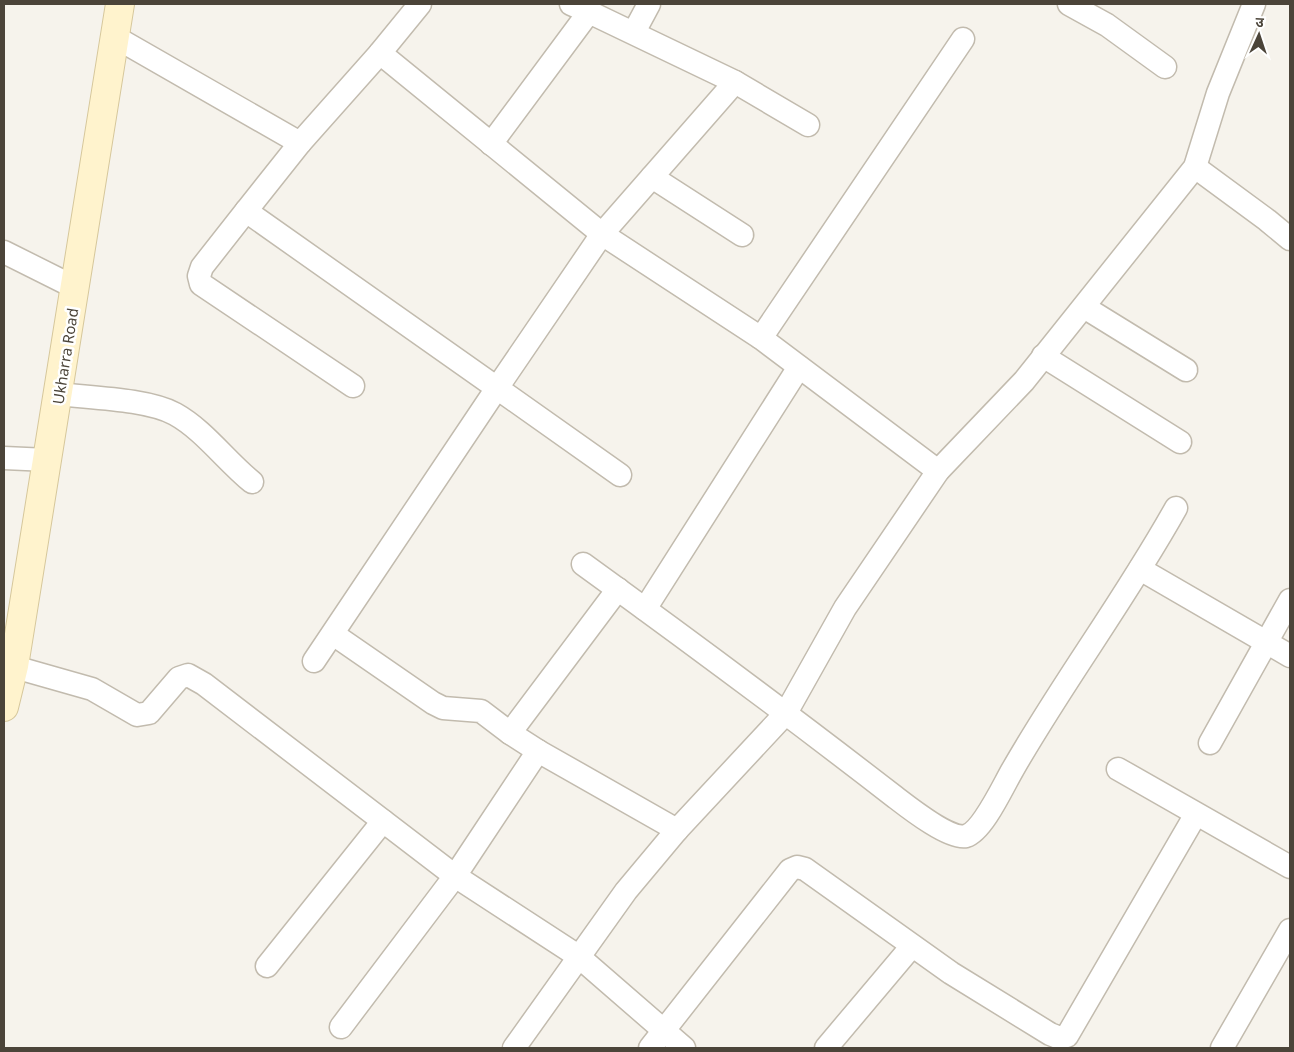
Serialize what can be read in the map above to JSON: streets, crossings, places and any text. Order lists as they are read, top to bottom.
{
  "streets": {
    "street": ["Ukharra Road"]
  },
  "north": "top"
}
